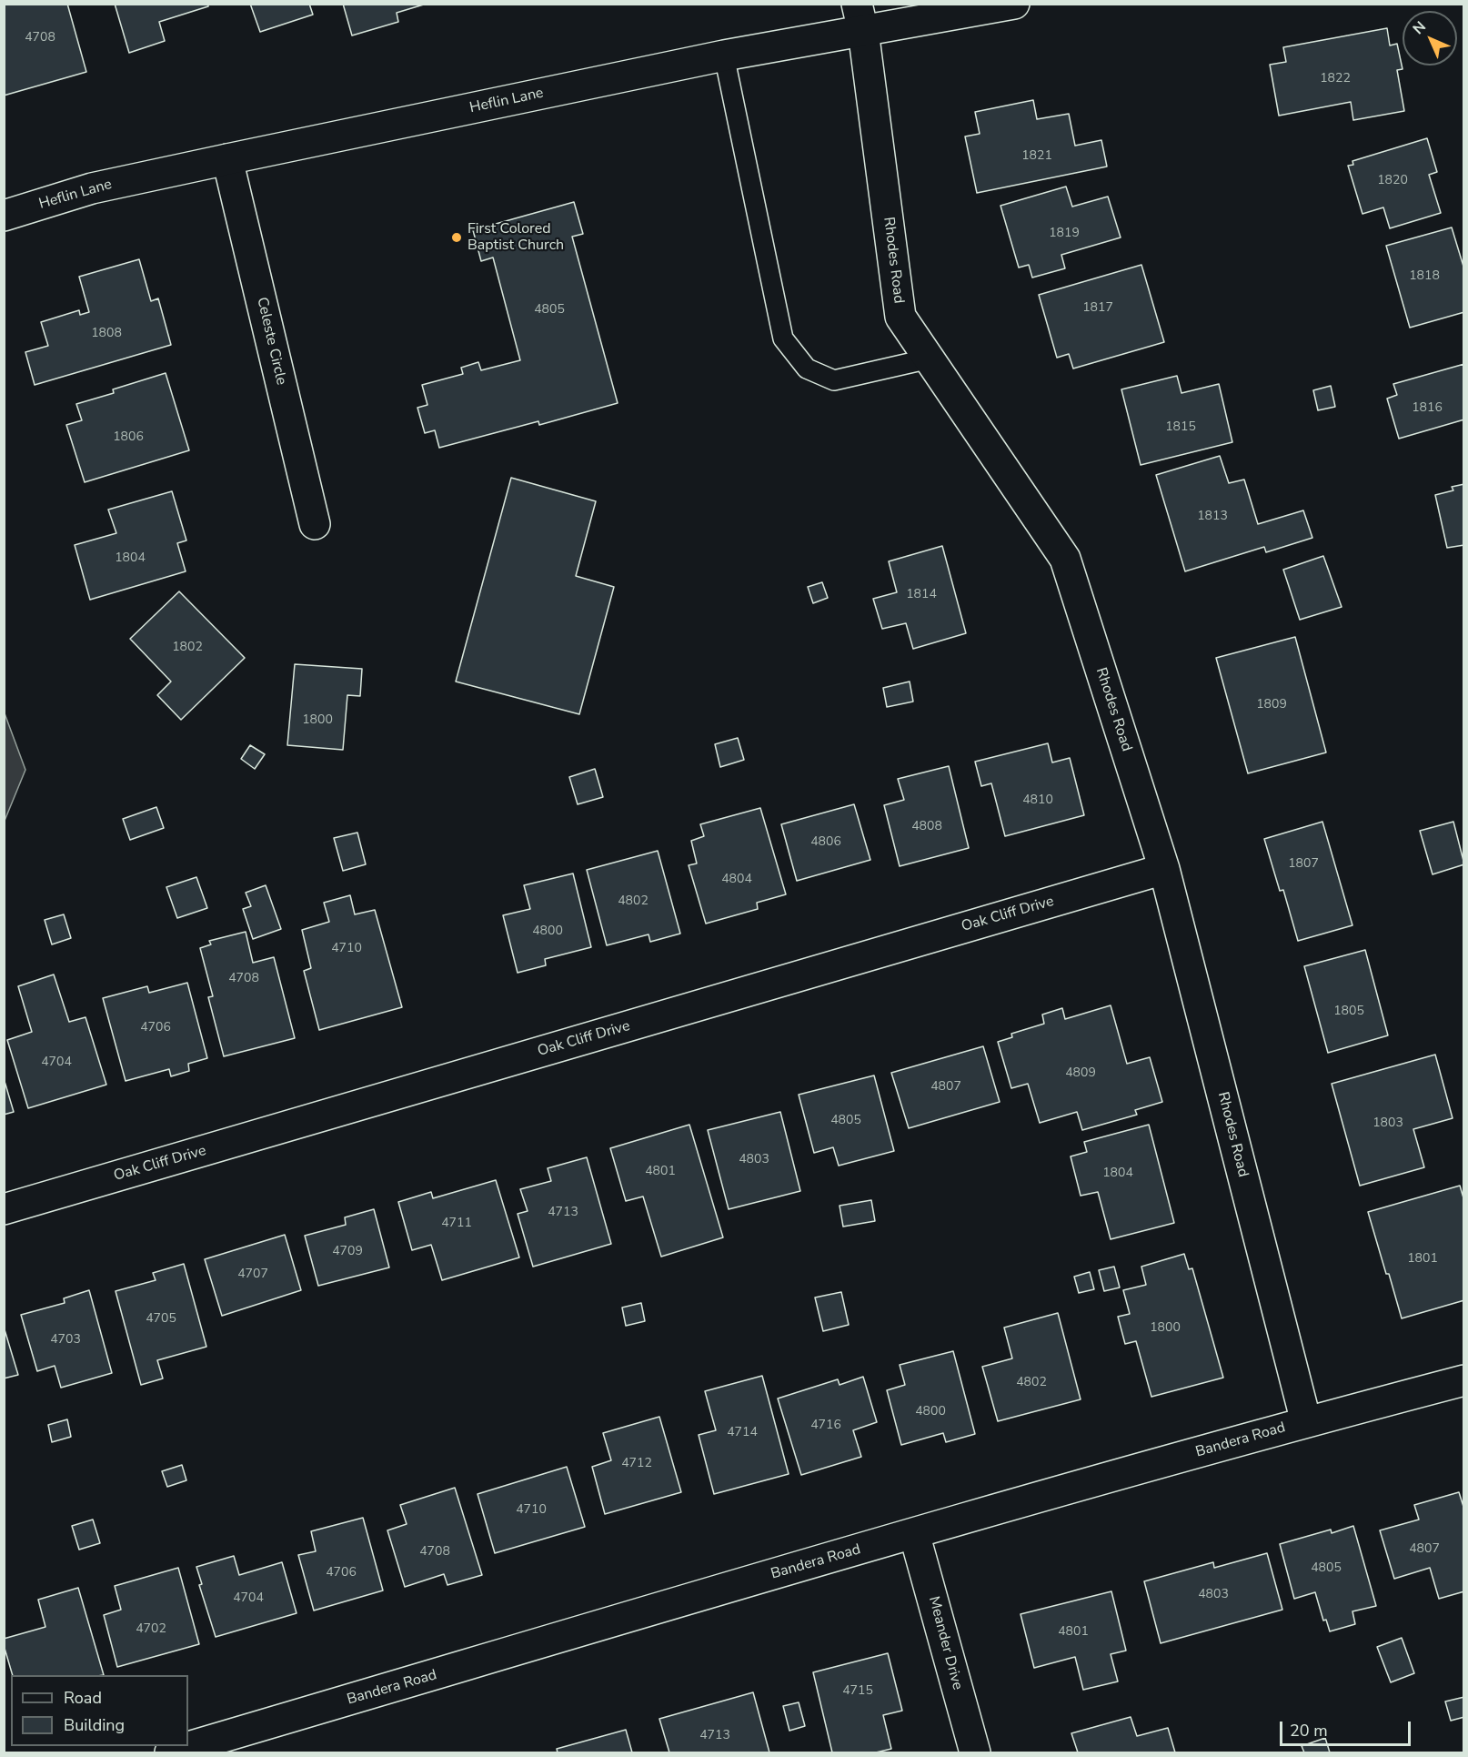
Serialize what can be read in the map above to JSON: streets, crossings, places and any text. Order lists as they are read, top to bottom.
{
  "streets": {
    "street": [
      "Heflin Lane",
      "Rhodes Road",
      "Celeste Circle",
      "Oak Cliff Drive",
      "Bandera Road",
      "Meander Drive"
    ]
  },
  "crossings": [
    ["Heflin Lane", "Rhodes Road"],
    ["Heflin Lane", "Celeste Circle"],
    ["Rhodes Road", "Oak Cliff Drive"],
    ["Rhodes Road", "Bandera Road"],
    ["Bandera Road", "Meander Drive"]
  ],
  "places": ["First Colored Baptist Church"],
  "house_numbers": [
    "4708",
    "1822",
    "1821",
    "1820",
    "1819",
    "1818",
    "1817",
    "4805",
    "1808",
    "1816",
    "1815",
    "1806",
    "1813",
    "1804",
    "1814",
    "1802",
    "1809",
    "1800",
    "4810",
    "4808",
    "4806",
    "1807",
    "4804",
    "4802",
    "4800",
    "4710",
    "4708",
    "1805",
    "4706",
    "4704",
    "4809",
    "4807",
    "4805",
    "1803",
    "4803",
    "4801",
    "1804",
    "4713",
    "4711",
    "4709",
    "1801",
    "4707",
    "4705",
    "1800",
    "4703",
    "4802",
    "4800",
    "4716",
    "4714",
    "4712",
    "4710",
    "4807",
    "4708",
    "4805",
    "4706",
    "4803",
    "4704",
    "4702",
    "4801",
    "4715",
    "4713"
  ],
  "legend": ["Road", "Building"],
  "scale_bar": "20 m",
  "north": "top left"
}
